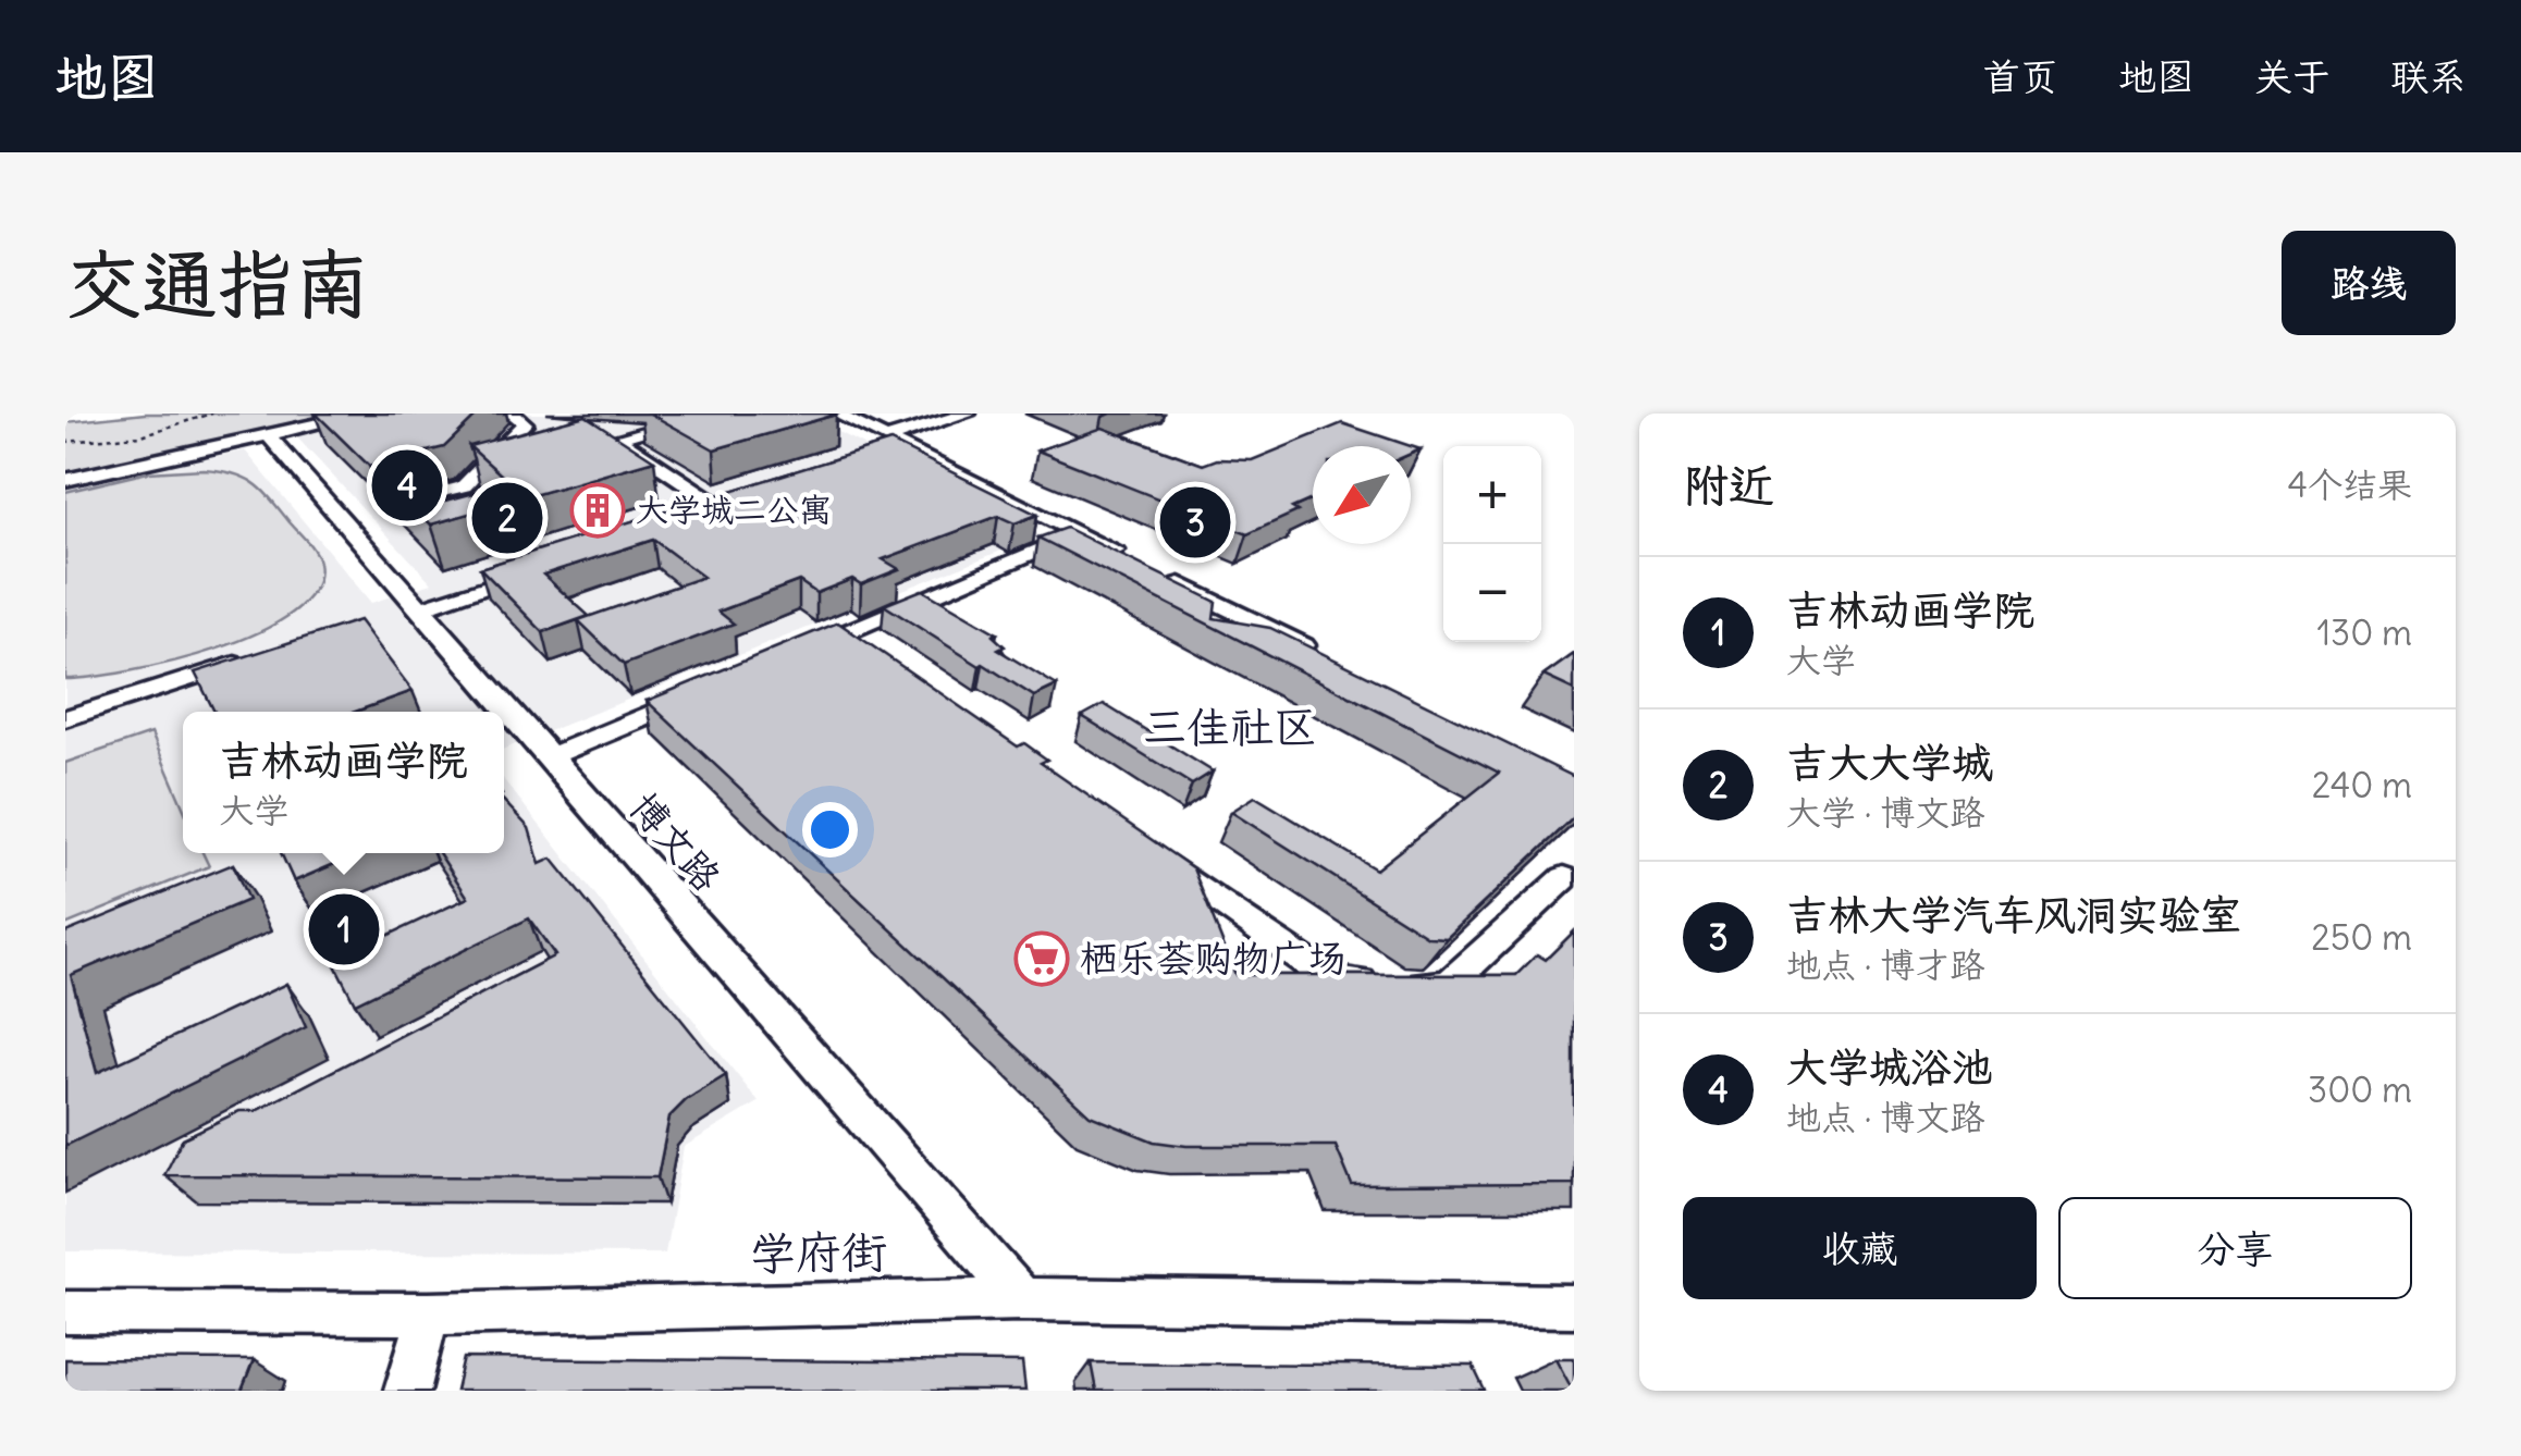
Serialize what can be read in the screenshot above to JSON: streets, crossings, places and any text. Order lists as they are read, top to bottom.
{
  "streets": {
    "street": ["博文路", "学府街"]
  },
  "crossings": [
    ["博文路", "学府街"]
  ],
  "districts": ["三佳社区"],
  "places": {
    "building": ["大学城二公寓"],
    "supermarket": ["栖乐荟购物广场"]
  },
  "north": "bottom left",
  "page": {
    "header": "地图",
    "nav": [
      "首页",
      "地图",
      "关于",
      "联系"
    ],
    "buttons": [
      "路线",
      ["收藏", "分享"]
    ],
    "title": "交通指南",
    "heading": ["附近", "4个结果"],
    "pins": [
      "4",
      "2",
      "3",
      "1"
    ],
    "map_buttons": ["+", "−"],
    "list": [
      {
        "mark": "1",
        "name": "吉林动画学院",
        "note": "大学",
        "value": "130 m"
      },
      {
        "mark": "2",
        "name": "吉大大学城",
        "note": "大学 · 博文路",
        "value": "240 m"
      },
      {
        "mark": "3",
        "name": "吉林大学汽车风洞实验室",
        "note": "地点 · 博才路",
        "value": "250 m"
      },
      {
        "mark": "4",
        "name": "大学城浴池",
        "note": "地点 · 博文路",
        "value": "300 m"
      }
    ],
    "popup": ["吉林动画学院", "大学"]
  }
}
